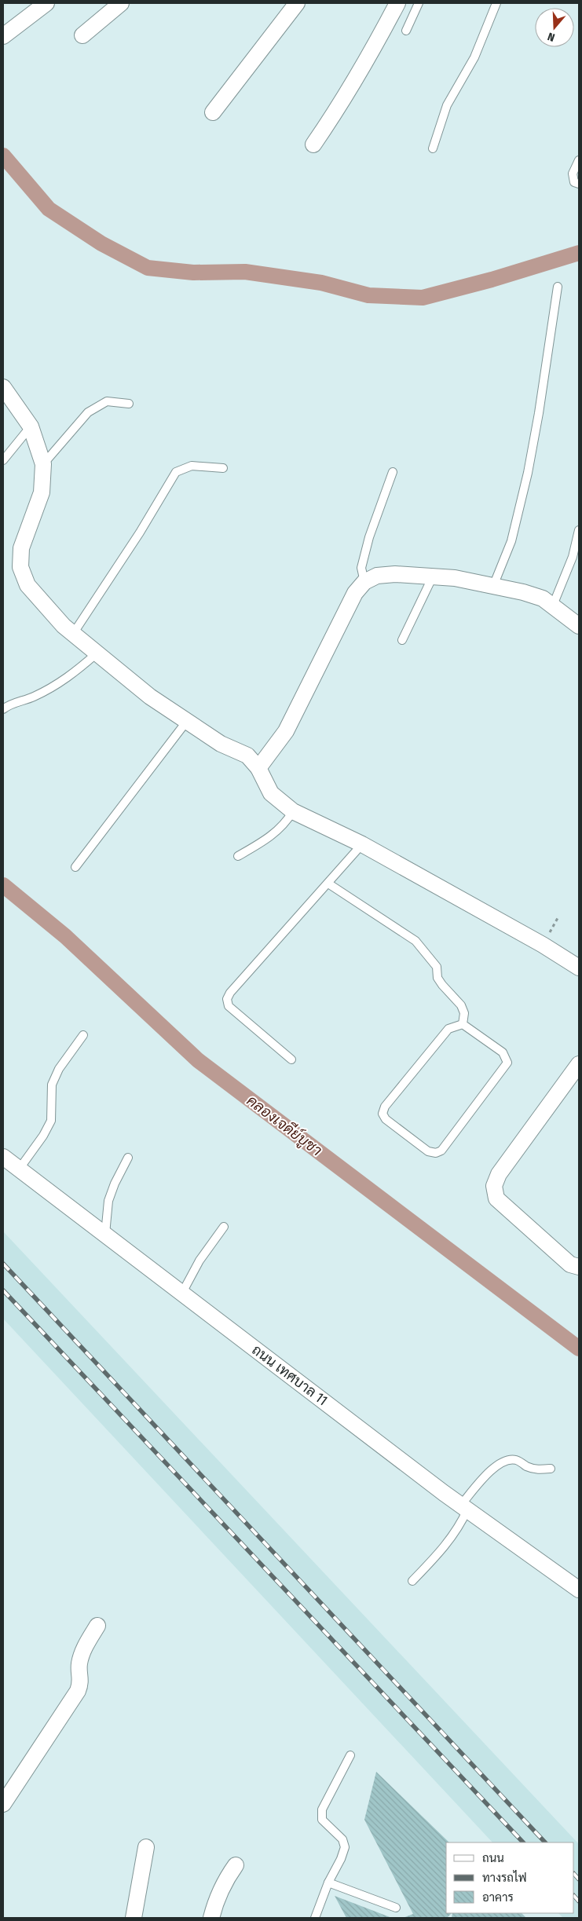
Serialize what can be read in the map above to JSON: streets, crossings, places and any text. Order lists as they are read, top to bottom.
{
  "streets": {
    "street": ["ถนน เทศบาล 11"]
  },
  "water": ["คลองเจดีย์บูชา"],
  "legend": ["ถนน", "ทางรถไฟ", "อาคาร"],
  "north": "bottom"
}
